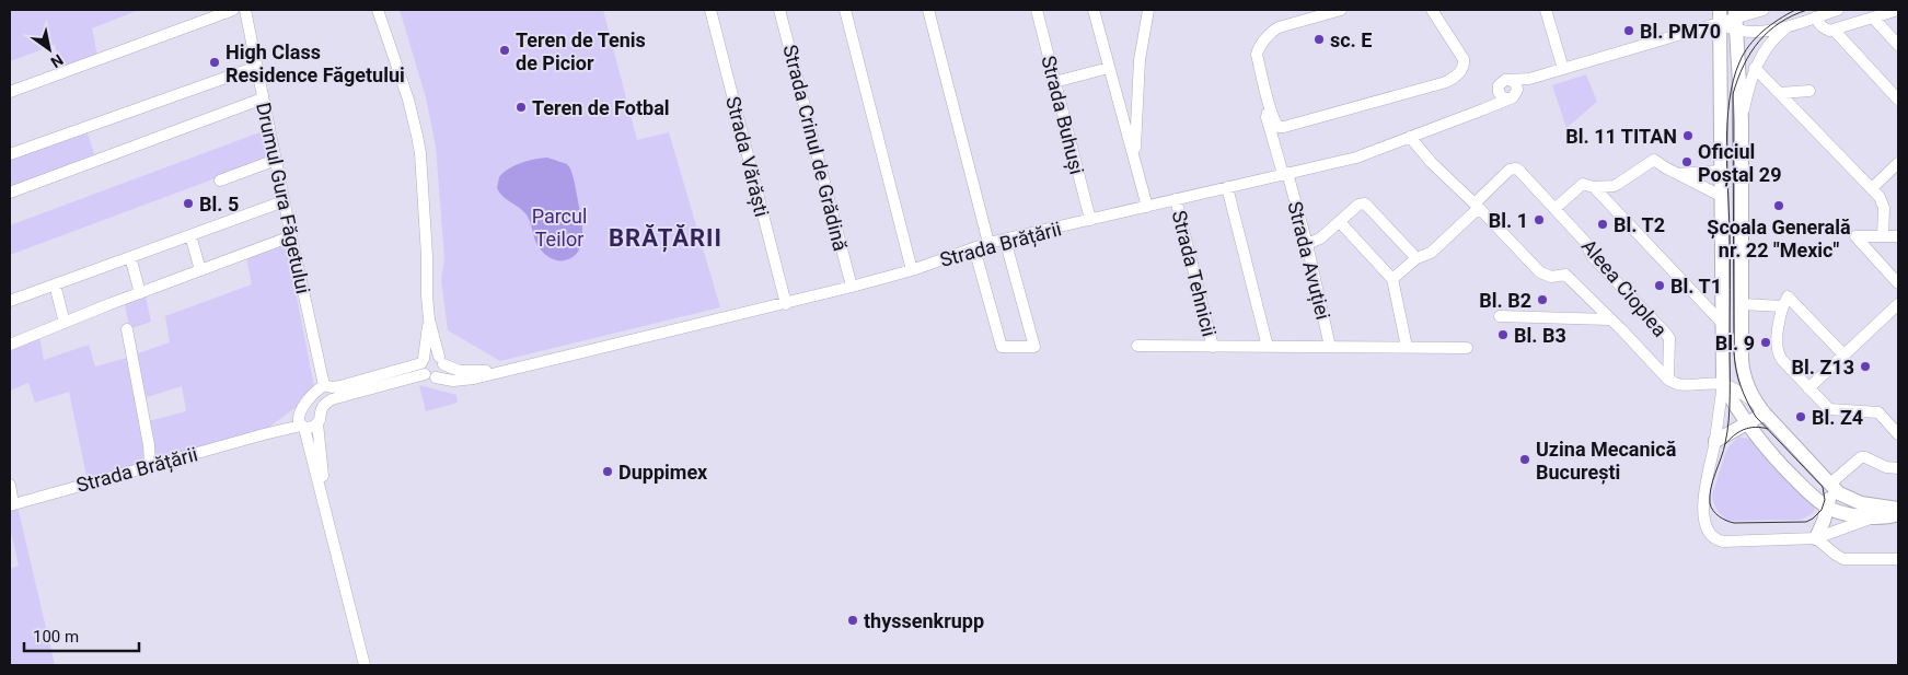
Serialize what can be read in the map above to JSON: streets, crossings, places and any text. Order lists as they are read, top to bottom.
{
  "streets": {
    "street": [
      "Strada Buhuși",
      "Strada Crinul de Grădină",
      "Strada Vărăști",
      "Drumul Gura Făgetului",
      "Strada Brățării",
      "Strada Avuției",
      "Strada Tehnicii",
      "Aleea Cioplea"
    ]
  },
  "crossings": [
    ["Strada Buhuși", "Strada Brățării"],
    ["Strada Crinul de Grădină", "Strada Brățării"],
    ["Strada Vărăști", "Strada Brățării"],
    ["Drumul Gura Făgetului", "Strada Brățării"],
    ["Strada Brățării", "Strada Avuției"],
    ["Strada Brățării", "Strada Tehnicii"]
  ],
  "districts": ["BRĂȚĂRII"],
  "parks": ["Parcul Teilor"],
  "places": [
    "Bl. PM70",
    "sc. E",
    "Teren de Tenis de Picior",
    "High Class Residence Făgetului",
    "Teren de Fotbal",
    "Bl. 11 TITAN",
    "Oficiul Poștal 29",
    "Bl. 5",
    "Școala Generală nr. 22 \"Mexic\"",
    "Bl. 1",
    "Bl. T2",
    "Bl. T1",
    "Bl. B2",
    "Bl. B3",
    "Bl. 9",
    "Bl. Z13",
    "Bl. Z4",
    "Uzina Mecanică București",
    "Duppimex",
    "thyssenkrupp"
  ],
  "scale_bar": "100 m",
  "north": "bottom right"
}
